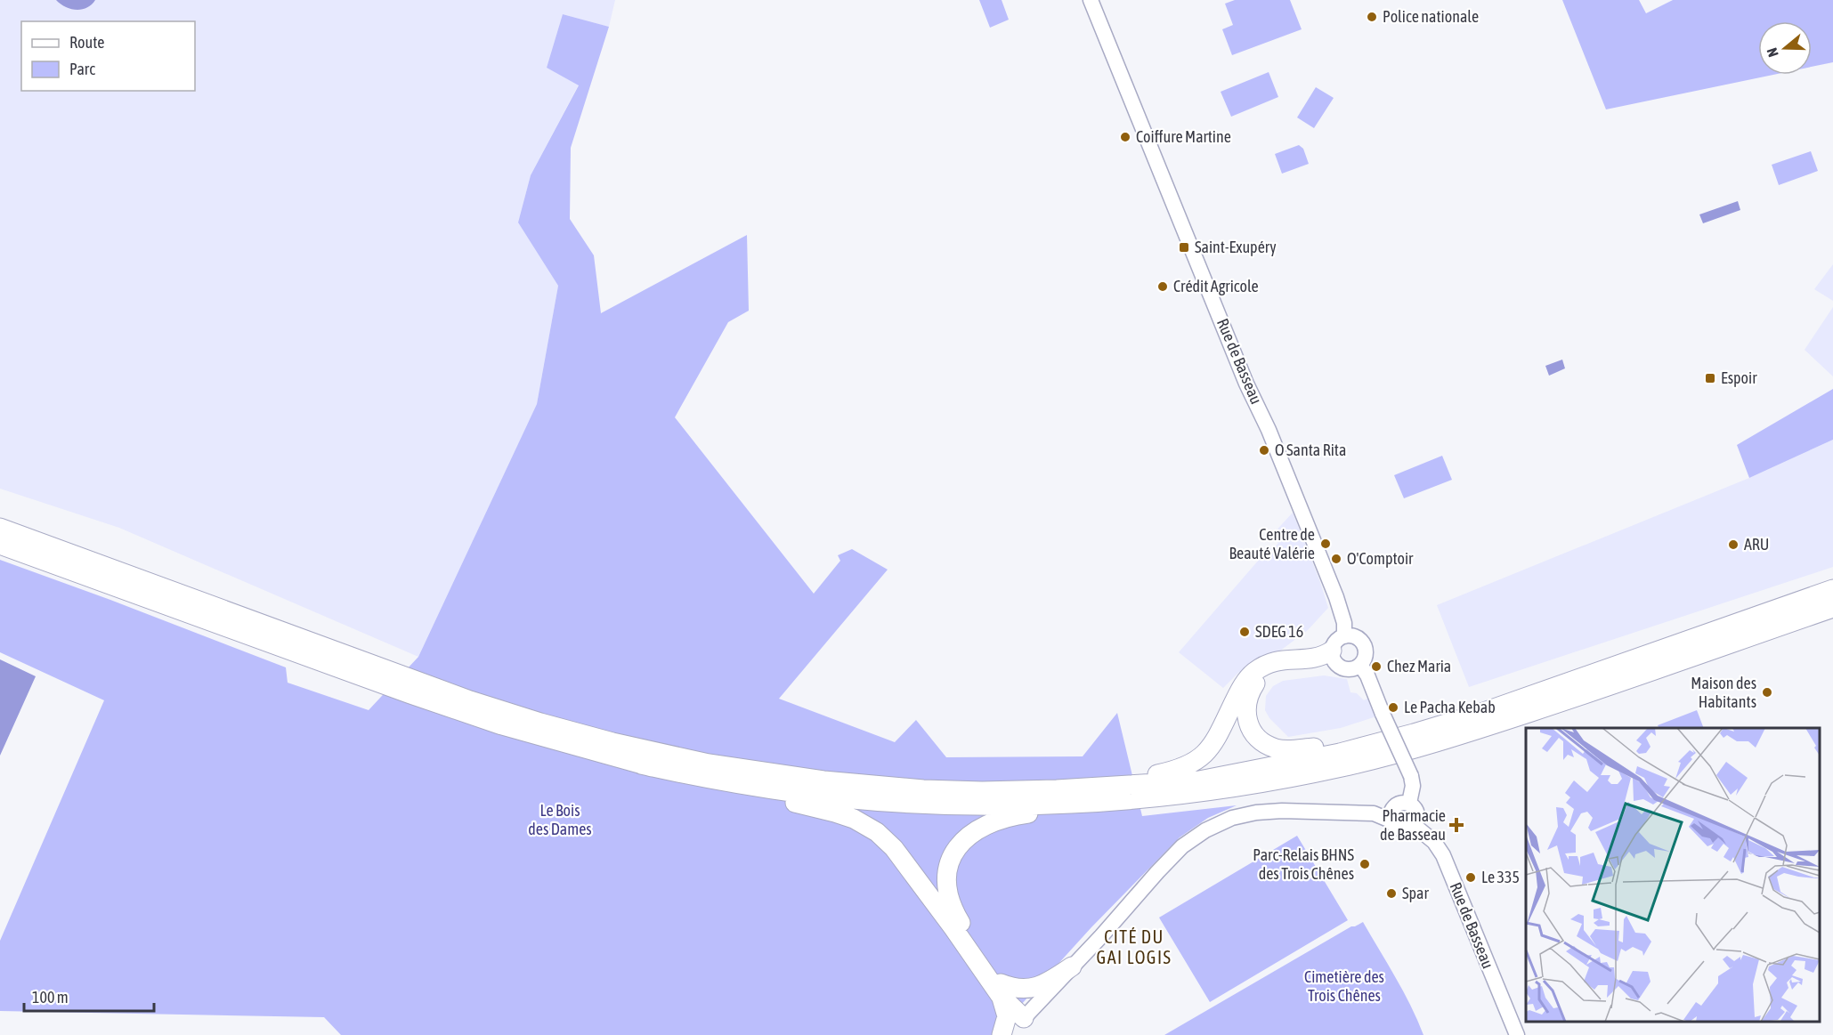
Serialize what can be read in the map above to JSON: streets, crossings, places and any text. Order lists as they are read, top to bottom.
{
  "streets": {
    "street": ["Rue de Basseau"]
  },
  "districts": ["CITÉ DU GAI LOGIS"],
  "parks": ["Le Bois des Dames", "Cimetière des Trois Chênes"],
  "places": {
    "other": [
      "Police nationale",
      "Coiffure Martine",
      "Crédit Agricole",
      "O Santa Rita",
      "Centre de Beauté Valérie",
      "ARU",
      "O'Comptoir",
      "SDEG 16",
      "Chez Maria",
      "Maison des Habitants",
      "Le Pacha Kebab",
      "Parc-Relais BHNS des Trois Chênes",
      "Le 335",
      "Spar"
    ],
    "transit": ["Saint-Exupéry", "Espoir"],
    "health": ["Pharmacie de Basseau"]
  },
  "legend": ["Route", "Parc"],
  "scale_bar": "100 m",
  "north": "left"
}
